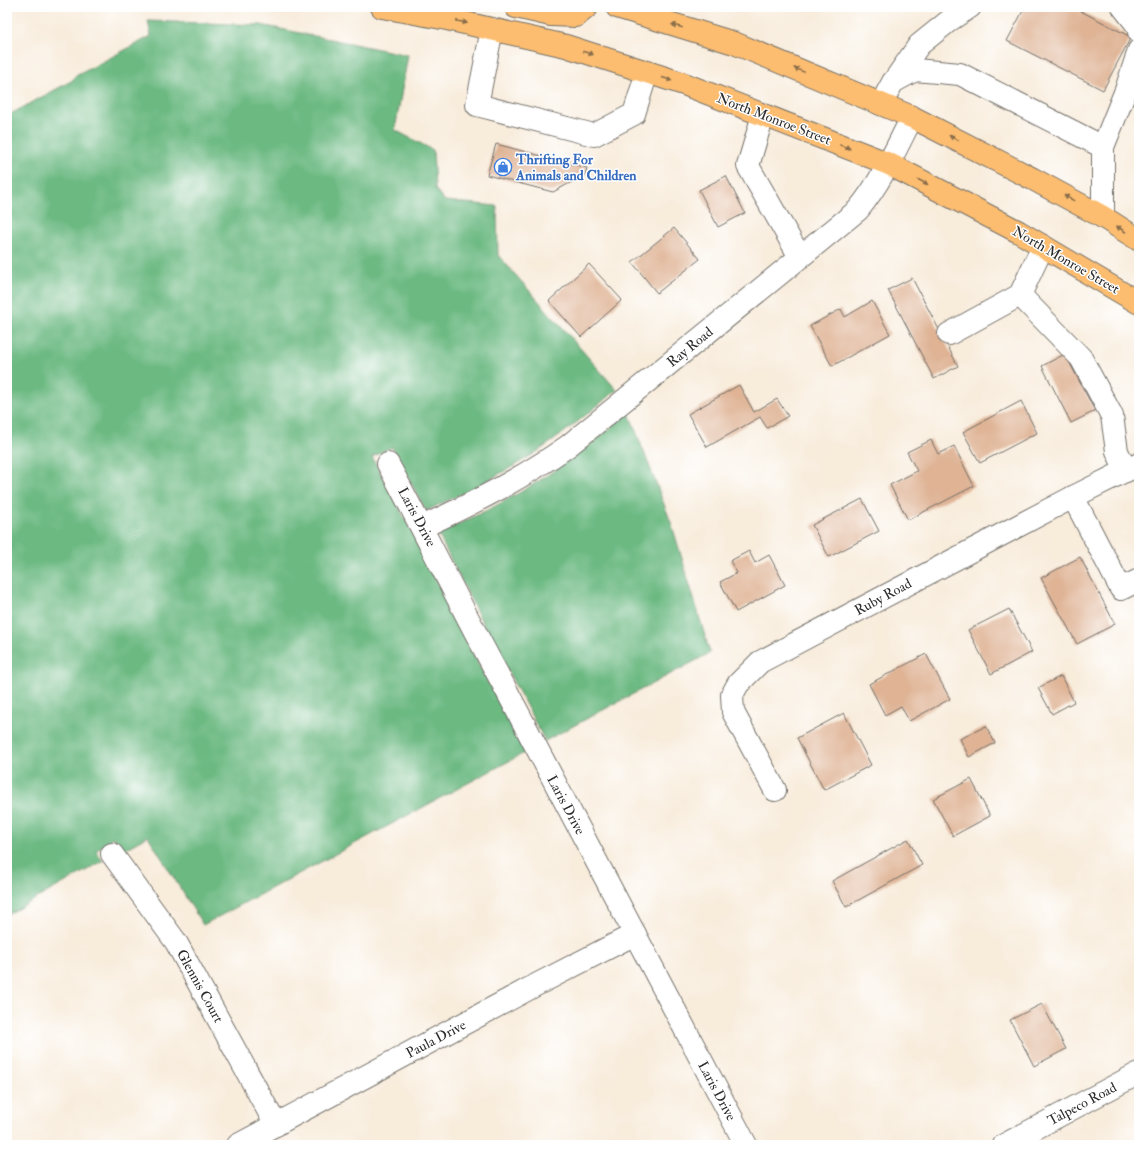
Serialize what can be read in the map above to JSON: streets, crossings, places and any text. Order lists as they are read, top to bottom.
{
  "streets": {
    "highway": ["North Monroe Street"],
    "street": [
      "Ray Road",
      "Laris Drive",
      "Ruby Road",
      "Glennis Court",
      "Paula Drive",
      "Talpeco Road"
    ]
  },
  "crossings": [
    ["North Monroe Street", "Ray Road"],
    ["Ray Road", "Laris Drive"],
    ["Laris Drive", "Paula Drive"],
    ["Glennis Court", "Paula Drive"]
  ],
  "places": {
    "shop": ["Thrifting For Animals and Children"]
  }
}
